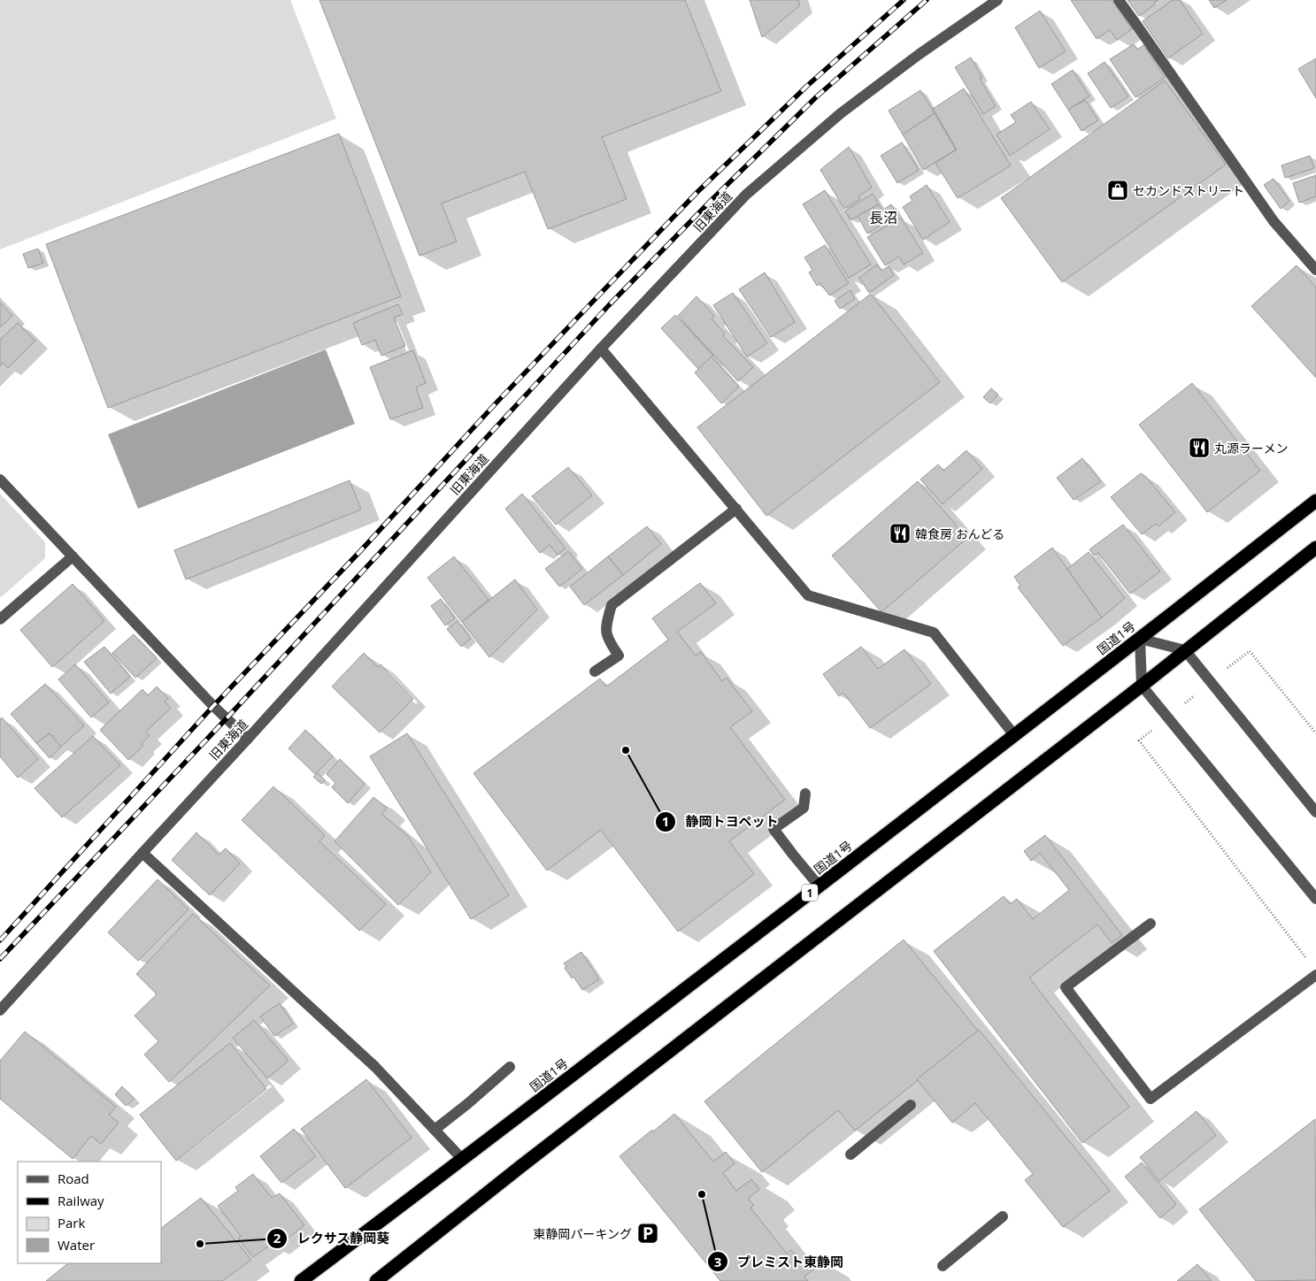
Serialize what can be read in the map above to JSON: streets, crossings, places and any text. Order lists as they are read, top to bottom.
{
  "streets": {
    "highway": ["国道1号", "1"],
    "street": ["旧東海道"]
  },
  "districts": ["長沼"],
  "places": {
    "shop": ["セカンドストリート"],
    "restaurant": ["丸源ラーメン", "韓食房 おんどる"],
    "other": ["静岡トヨペット", "プレミスト東静岡", "レクサス静岡葵"],
    "parking": ["東静岡パーキング"]
  },
  "legend": [
    "Road",
    "Railway",
    "Park",
    "Water"
  ]
}
